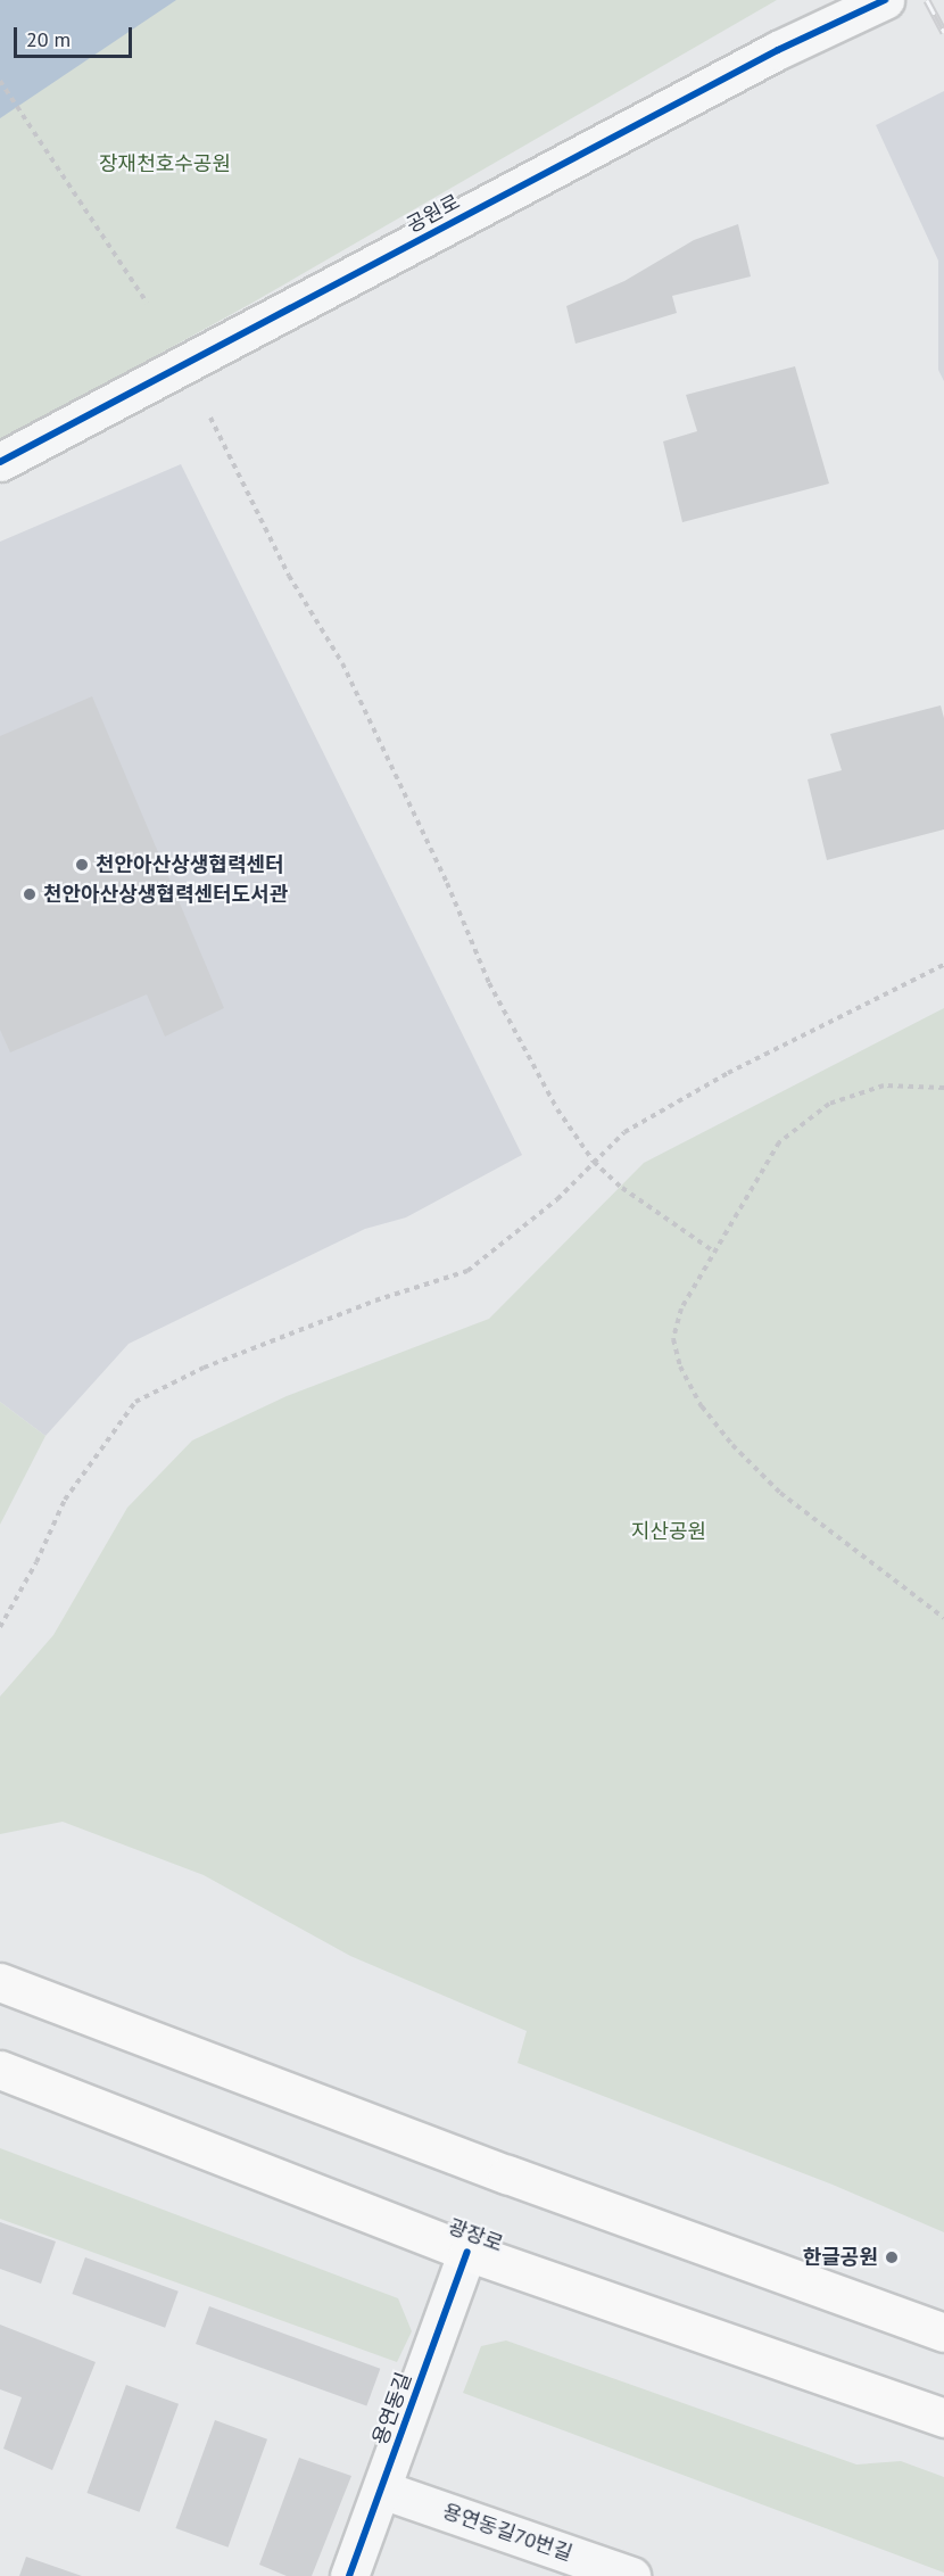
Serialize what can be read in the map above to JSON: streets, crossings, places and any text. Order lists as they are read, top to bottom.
{
  "streets": {
    "main road": ["광장로"],
    "street": ["공원로", "용연동길", "용연동길70번길"]
  },
  "crossings": [
    ["광장로", "용연동길"],
    ["용연동길", "용연동길70번길"]
  ],
  "parks": ["장재천호수공원", "지산공원"],
  "places": ["천안아산상생협력센터", "천안아산상생협력센터도서관", "한글공원"],
  "scale_bar": "20 m"
}
